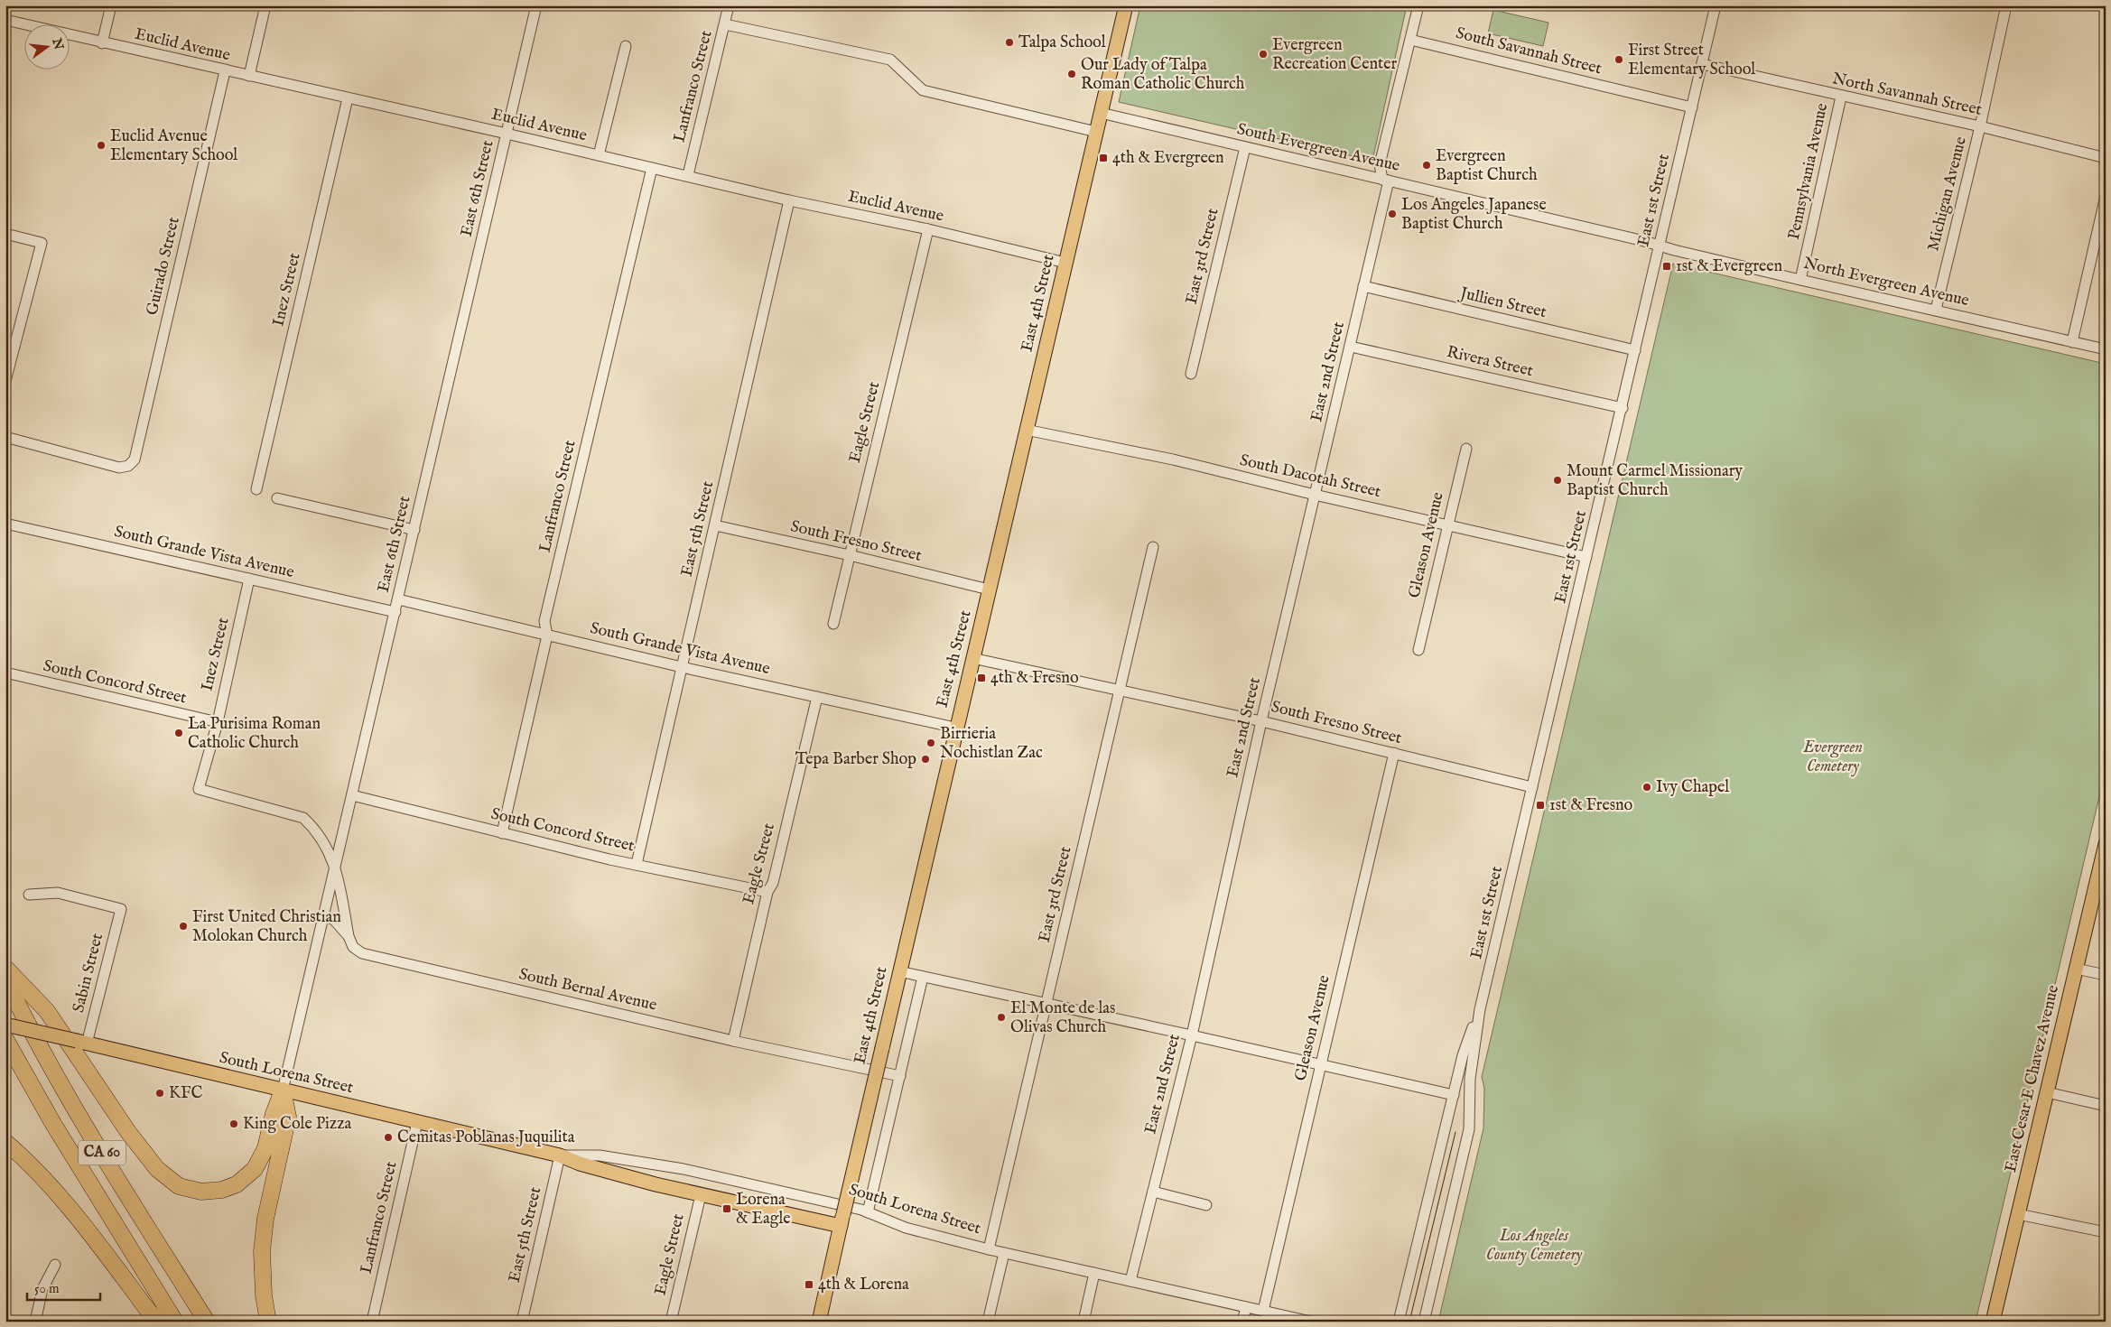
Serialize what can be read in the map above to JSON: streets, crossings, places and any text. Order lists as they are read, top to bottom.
{
  "streets": {
    "highway": ["CA 60"],
    "main road": ["East 4th Street", "South Lorena Street", "East Cesar E Chavez Avenue"],
    "street": [
      "Euclid Avenue",
      "South Savannah Street",
      "Lanfranco Street",
      "North Savannah Street",
      "South Evergreen Avenue",
      "Pennsylvania Avenue",
      "East 6th Street",
      "Michigan Avenue",
      "East 1st Street",
      "East 3rd Street",
      "Guirado Street",
      "North Evergreen Avenue",
      "Inez Street",
      "Jullien Street",
      "Rivera Street",
      "East 2nd Street",
      "Eagle Street",
      "South Dacotah Street",
      "East 5th Street",
      "South Fresno Street",
      "Gleason Avenue",
      "South Grande Vista Avenue",
      "South Concord Street",
      "Sabin Street",
      "South Bernal Avenue"
    ]
  },
  "crossings": [
    ["Euclid Avenue", "Lanfranco Street"],
    ["Euclid Avenue", "East 6th Street"],
    ["Euclid Avenue", "Guirado Street"],
    ["Euclid Avenue", "Inez Street"],
    ["Euclid Avenue", "East 4th Street"],
    ["Euclid Avenue", "Eagle Street"],
    ["Euclid Avenue", "East 5th Street"],
    ["South Savannah Street", "East 1st Street"],
    ["South Savannah Street", "East 2nd Street"],
    ["Lanfranco Street", "South Grande Vista Avenue"],
    ["Lanfranco Street", "South Concord Street"],
    ["Lanfranco Street", "South Lorena Street"],
    ["North Savannah Street", "Pennsylvania Avenue"],
    ["North Savannah Street", "Michigan Avenue"],
    ["North Savannah Street", "East 1st Street"],
    ["South Evergreen Avenue", "East 1st Street"],
    ["South Evergreen Avenue", "East 3rd Street"],
    ["South Evergreen Avenue", "North Evergreen Avenue"],
    ["South Evergreen Avenue", "East 4th Street"],
    ["South Evergreen Avenue", "East 2nd Street"],
    ["Pennsylvania Avenue", "North Evergreen Avenue"],
    ["East 6th Street", "Inez Street"],
    ["East 6th Street", "South Grande Vista Avenue"],
    ["East 6th Street", "South Concord Street"],
    ["East 6th Street", "South Bernal Avenue"],
    ["East 6th Street", "South Lorena Street"],
    ["Michigan Avenue", "North Evergreen Avenue"],
    ["East 1st Street", "North Evergreen Avenue"],
    ["East 1st Street", "Jullien Street"],
    ["East 1st Street", "Rivera Street"],
    ["East 1st Street", "South Dacotah Street"],
    ["East 1st Street", "South Fresno Street"],
    ["East 3rd Street", "South Fresno Street"],
    ["East 3rd Street", "South Lorena Street"],
    ["Inez Street", "South Grande Vista Avenue"],
    ["Inez Street", "South Concord Street"],
    ["Inez Street", "South Bernal Avenue"],
    ["East 4th Street", "South Dacotah Street"],
    ["East 4th Street", "South Fresno Street"],
    ["East 4th Street", "South Grande Vista Avenue"],
    ["East 4th Street", "South Lorena Street"],
    ["Jullien Street", "East 2nd Street"],
    ["Rivera Street", "East 2nd Street"],
    ["East 2nd Street", "South Dacotah Street"],
    ["East 2nd Street", "South Fresno Street"],
    ["East 2nd Street", "South Lorena Street"],
    ["Eagle Street", "South Fresno Street"],
    ["Eagle Street", "South Grande Vista Avenue"],
    ["Eagle Street", "South Concord Street"],
    ["Eagle Street", "South Bernal Avenue"],
    ["Eagle Street", "South Lorena Street"],
    ["South Dacotah Street", "Gleason Avenue"],
    ["East 5th Street", "South Fresno Street"],
    ["East 5th Street", "South Grande Vista Avenue"],
    ["East 5th Street", "South Concord Street"],
    ["East 5th Street", "South Lorena Street"],
    ["South Fresno Street", "Gleason Avenue"],
    ["Gleason Avenue", "South Lorena Street"],
    ["Sabin Street", "South Lorena Street"]
  ],
  "parks": ["Evergreen Cemetery", "Los Angeles County Cemetery"],
  "places": {
    "other": [
      "Talpa School",
      "Evergreen Recreation Center",
      "First Street Elementary School",
      "Our Lady of Talpa Roman Catholic Church",
      "Euclid Avenue Elementary School",
      "Evergreen Baptist Church",
      "Los Angeles Japanese Baptist Church",
      "Mount Carmel Missionary Baptist Church",
      "La Purisima Roman Catholic Church",
      "Birrieria Nochistlan Zac",
      "Tepa Barber Shop",
      "Ivy Chapel",
      "First United Christian Molokan Church",
      "El Monte de las Olivas Church",
      "KFC",
      "King Cole Pizza",
      "Cemitas Poblanas Juquilita"
    ],
    "transit": [
      "4th & Evergreen",
      "1st & Evergreen",
      "4th & Fresno",
      "1st & Fresno",
      "Lorena & Eagle",
      "4th & Lorena"
    ]
  },
  "scale_bar": "50 m",
  "north": "right"
}
